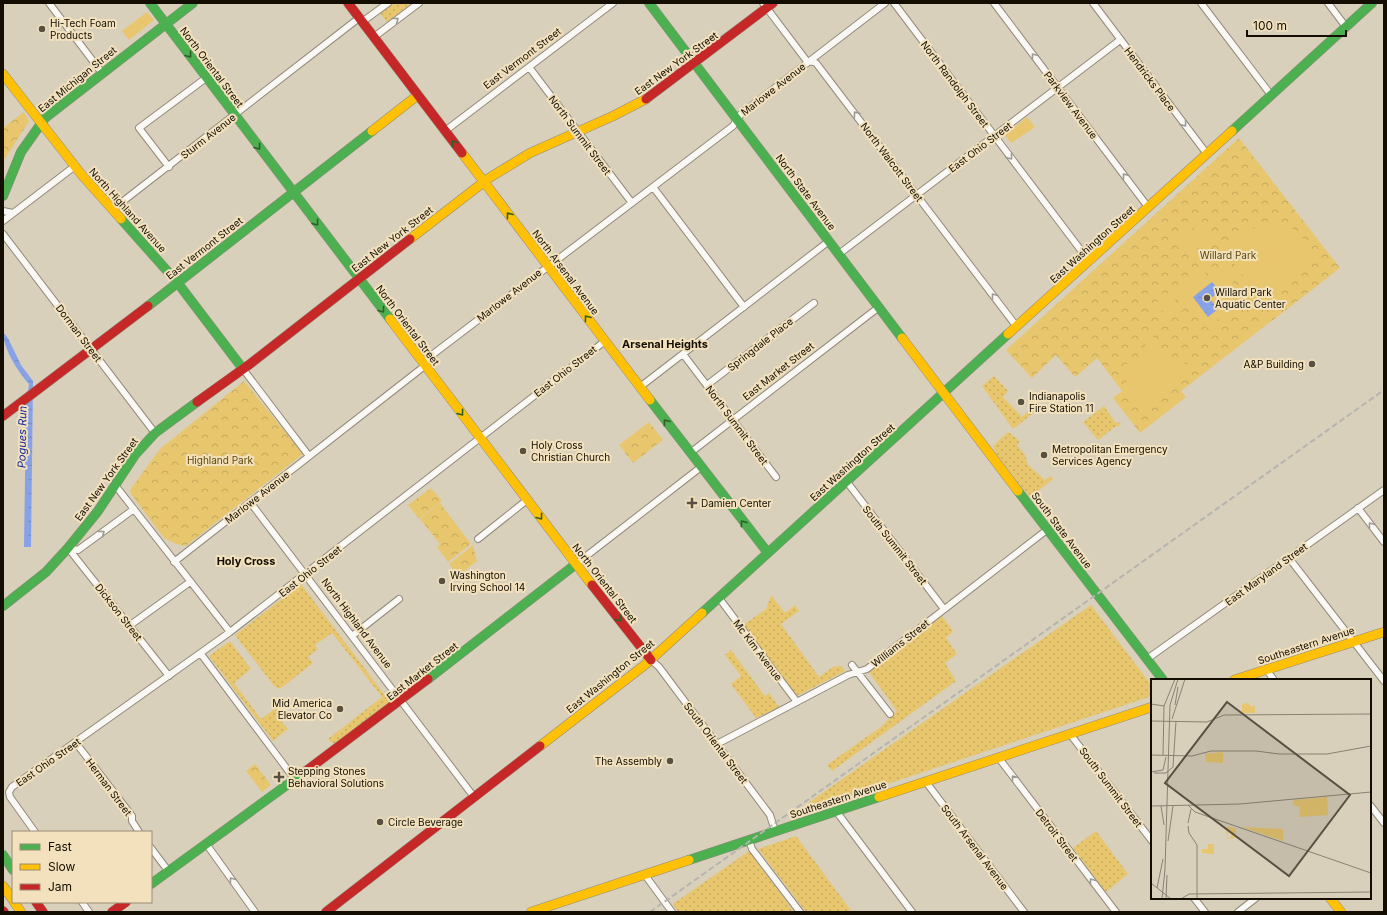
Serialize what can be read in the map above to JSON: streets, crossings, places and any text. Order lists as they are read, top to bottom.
{
  "streets": {
    "main road": [
      "East Vermont Street",
      "East New York Street",
      "North Oriental Street",
      "East Michigan Street",
      "North State Avenue",
      "North Highland Avenue",
      "East Washington Street",
      "North Arsenal Avenue",
      "East Market Street",
      "South State Avenue",
      "Southeastern Avenue"
    ],
    "street": [
      "Hendricks Place",
      "North Randolph Street",
      "Marlowe Avenue",
      "Parkview Avenue",
      "North Summit Street",
      "Sturm Avenue",
      "East Ohio Street",
      "North Walcott Street",
      "Dorman Street",
      "Springdale Place",
      "South Summit Street",
      "East Maryland Street",
      "Dickson Street",
      "Williams Street",
      "Mc Kim Avenue",
      "South Oriental Street",
      "Herman Street",
      "Detroit Street",
      "South Arsenal Avenue"
    ]
  },
  "crossings": [
    ["East Vermont Street", "North Oriental Street"],
    ["East Vermont Street", "North Summit Street"],
    ["East Vermont Street", "North Highland Avenue"],
    ["East Vermont Street", "North Arsenal Avenue"],
    ["East Vermont Street", "Dorman Street"],
    ["East New York Street", "North Oriental Street"],
    ["East New York Street", "North Summit Street"],
    ["East New York Street", "North Walcott Street"],
    ["East New York Street", "North State Avenue"],
    ["East New York Street", "North Highland Avenue"],
    ["East New York Street", "North Arsenal Avenue"],
    ["East New York Street", "Dorman Street"],
    ["East New York Street", "Dickson Street"],
    ["North Oriental Street", "East Michigan Street"],
    ["North Oriental Street", "Marlowe Avenue"],
    ["North Oriental Street", "Sturm Avenue"],
    ["North Oriental Street", "East Ohio Street"],
    ["North Oriental Street", "East Washington Street"],
    ["North Oriental Street", "East Market Street"],
    ["North Oriental Street", "South Oriental Street"],
    ["East Michigan Street", "North Highland Avenue"],
    ["Hendricks Place", "East Ohio Street"],
    ["Hendricks Place", "East Washington Street"],
    ["North Randolph Street", "East Ohio Street"],
    ["North Randolph Street", "East Washington Street"],
    ["Marlowe Avenue", "North Summit Street"],
    ["Marlowe Avenue", "North Walcott Street"],
    ["Marlowe Avenue", "North State Avenue"],
    ["Marlowe Avenue", "North Highland Avenue"],
    ["Marlowe Avenue", "North Arsenal Avenue"],
    ["Parkview Avenue", "East Ohio Street"],
    ["Parkview Avenue", "East Washington Street"],
    ["North Summit Street", "Springdale Place"],
    ["North Summit Street", "East Market Street"],
    ["Sturm Avenue", "North Highland Avenue"],
    ["Sturm Avenue", "North Arsenal Avenue"],
    ["East Ohio Street", "North Walcott Street"],
    ["East Ohio Street", "North State Avenue"],
    ["East Ohio Street", "North Highland Avenue"],
    ["East Ohio Street", "North Arsenal Avenue"],
    ["East Ohio Street", "Dickson Street"],
    ["East Ohio Street", "Herman Street"],
    ["North Walcott Street", "East Washington Street"],
    ["North State Avenue", "East Washington Street"],
    ["North State Avenue", "East Market Street"],
    ["North State Avenue", "South State Avenue"],
    ["North Highland Avenue", "East Washington Street"],
    ["North Highland Avenue", "East Market Street"],
    ["East Washington Street", "North Arsenal Avenue"],
    ["East Washington Street", "South State Avenue"],
    ["East Washington Street", "South Summit Street"],
    ["East Washington Street", "Mc Kim Avenue"],
    ["East Washington Street", "South Oriental Street"],
    ["North Arsenal Avenue", "East Market Street"],
    ["South State Avenue", "East Maryland Street"],
    ["South State Avenue", "Williams Street"],
    ["South Summit Street", "Williams Street"],
    ["South Summit Street", "Southeastern Avenue"],
    ["Williams Street", "Mc Kim Avenue"],
    ["Williams Street", "South Oriental Street"],
    ["Southeastern Avenue", "South Oriental Street"],
    ["Southeastern Avenue", "Detroit Street"],
    ["Southeastern Avenue", "South Arsenal Avenue"]
  ],
  "one_way": [
    "North Oriental Street",
    "Hendricks Place",
    "North Randolph Street",
    "Parkview Avenue",
    "North Walcott Street",
    "North Arsenal Avenue",
    "Detroit Street"
  ],
  "districts": ["Arsenal Heights", "Holy Cross"],
  "water": ["Pogues Run"],
  "parks": ["Willard Park", "Highland Park"],
  "places": {
    "other": [
      "Hi-Tech Foam Products",
      "Willard Park Aquatic Center",
      "A&P Building",
      "Indianapolis Fire Station 11",
      "Holy Cross Christian Church",
      "Metropolitan Emergency Services Agency",
      "Washington Irving School 14",
      "Mid America Elevator Co",
      "The Assembly",
      "Circle Beverage"
    ],
    "health": ["Damien Center", "Stepping Stones Behavioral Solutions"]
  },
  "legend": ["Fast", "Slow", "Jam"],
  "scale_bar": "100 m"
}
